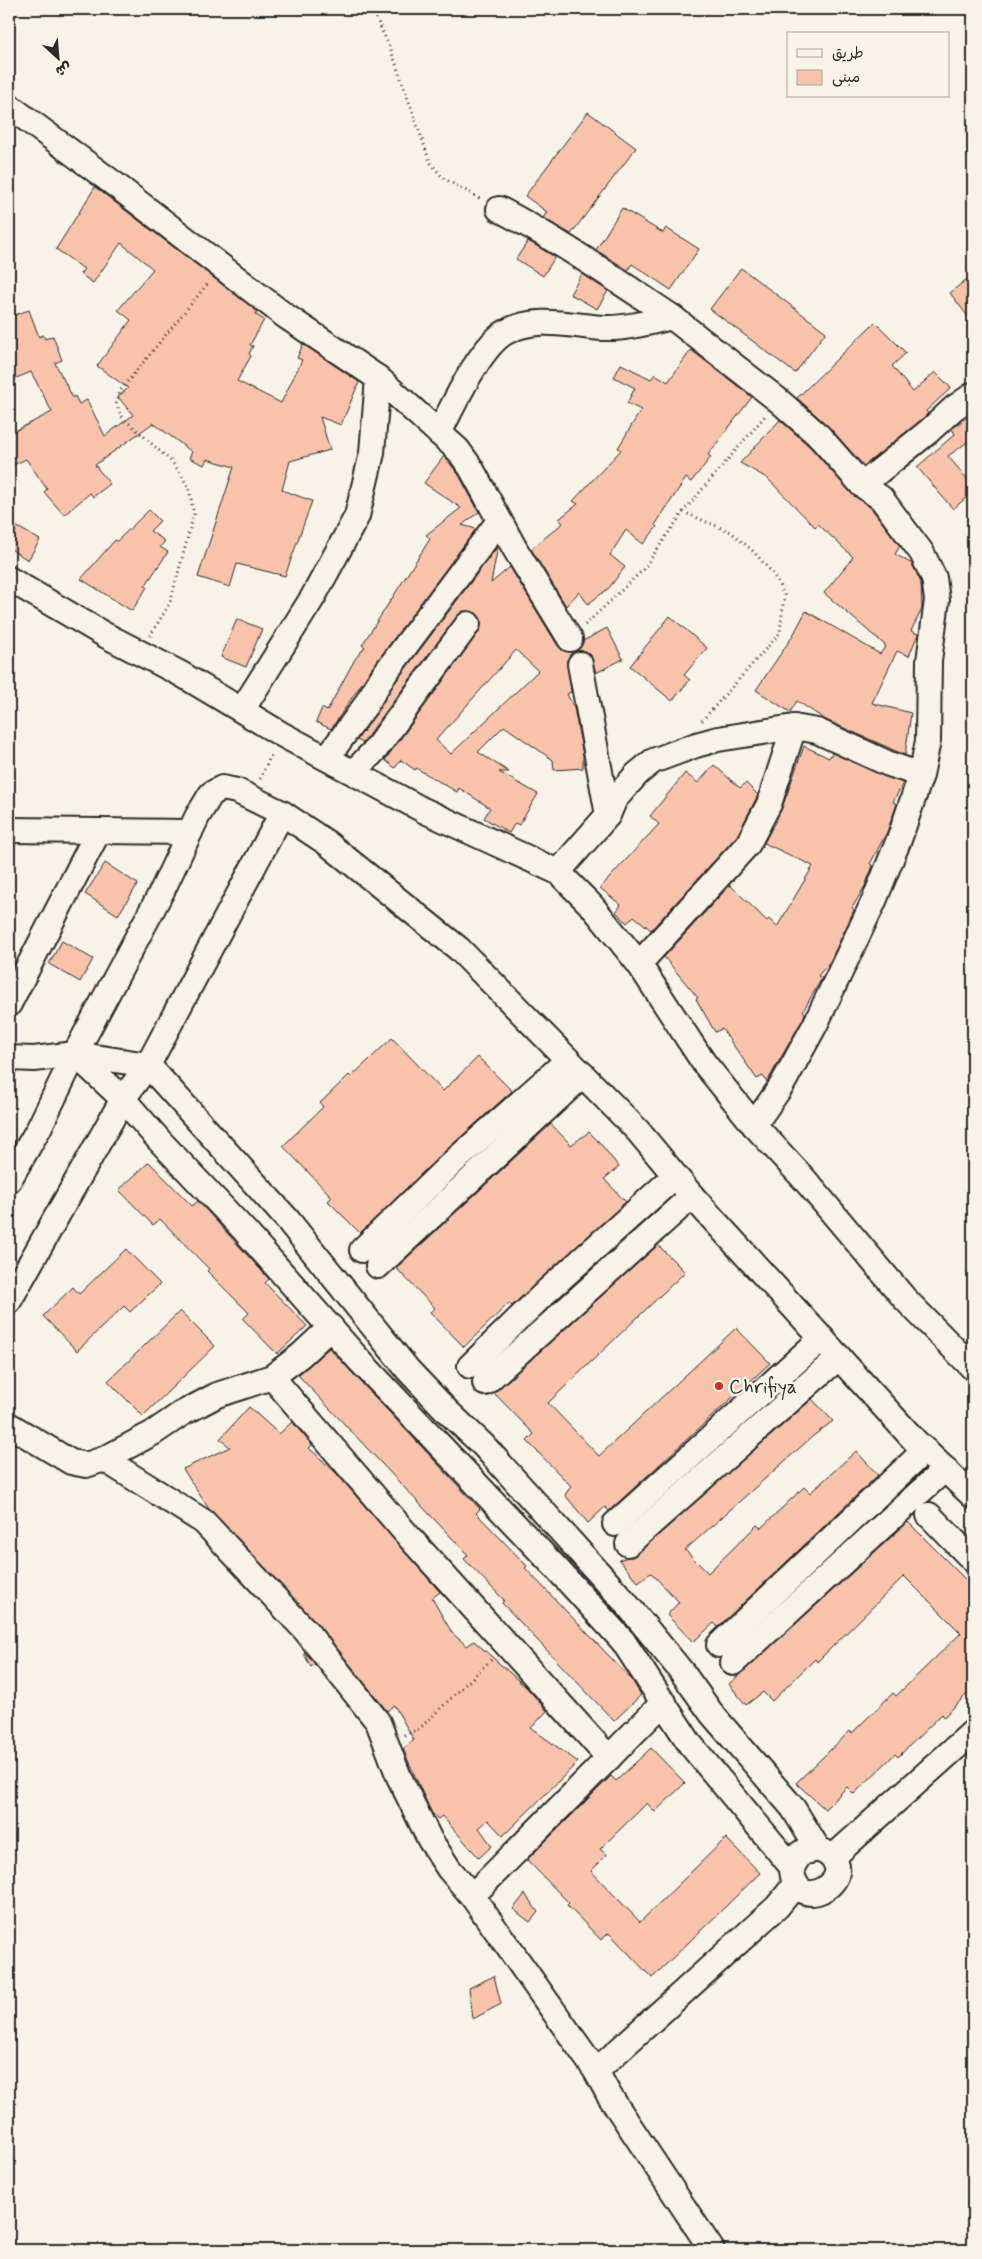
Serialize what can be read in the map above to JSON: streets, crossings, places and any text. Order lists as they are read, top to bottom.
{
  "places": ["Chrifiya"],
  "legend": ["طريق", "مبنى"],
  "north": "bottom right"
}
